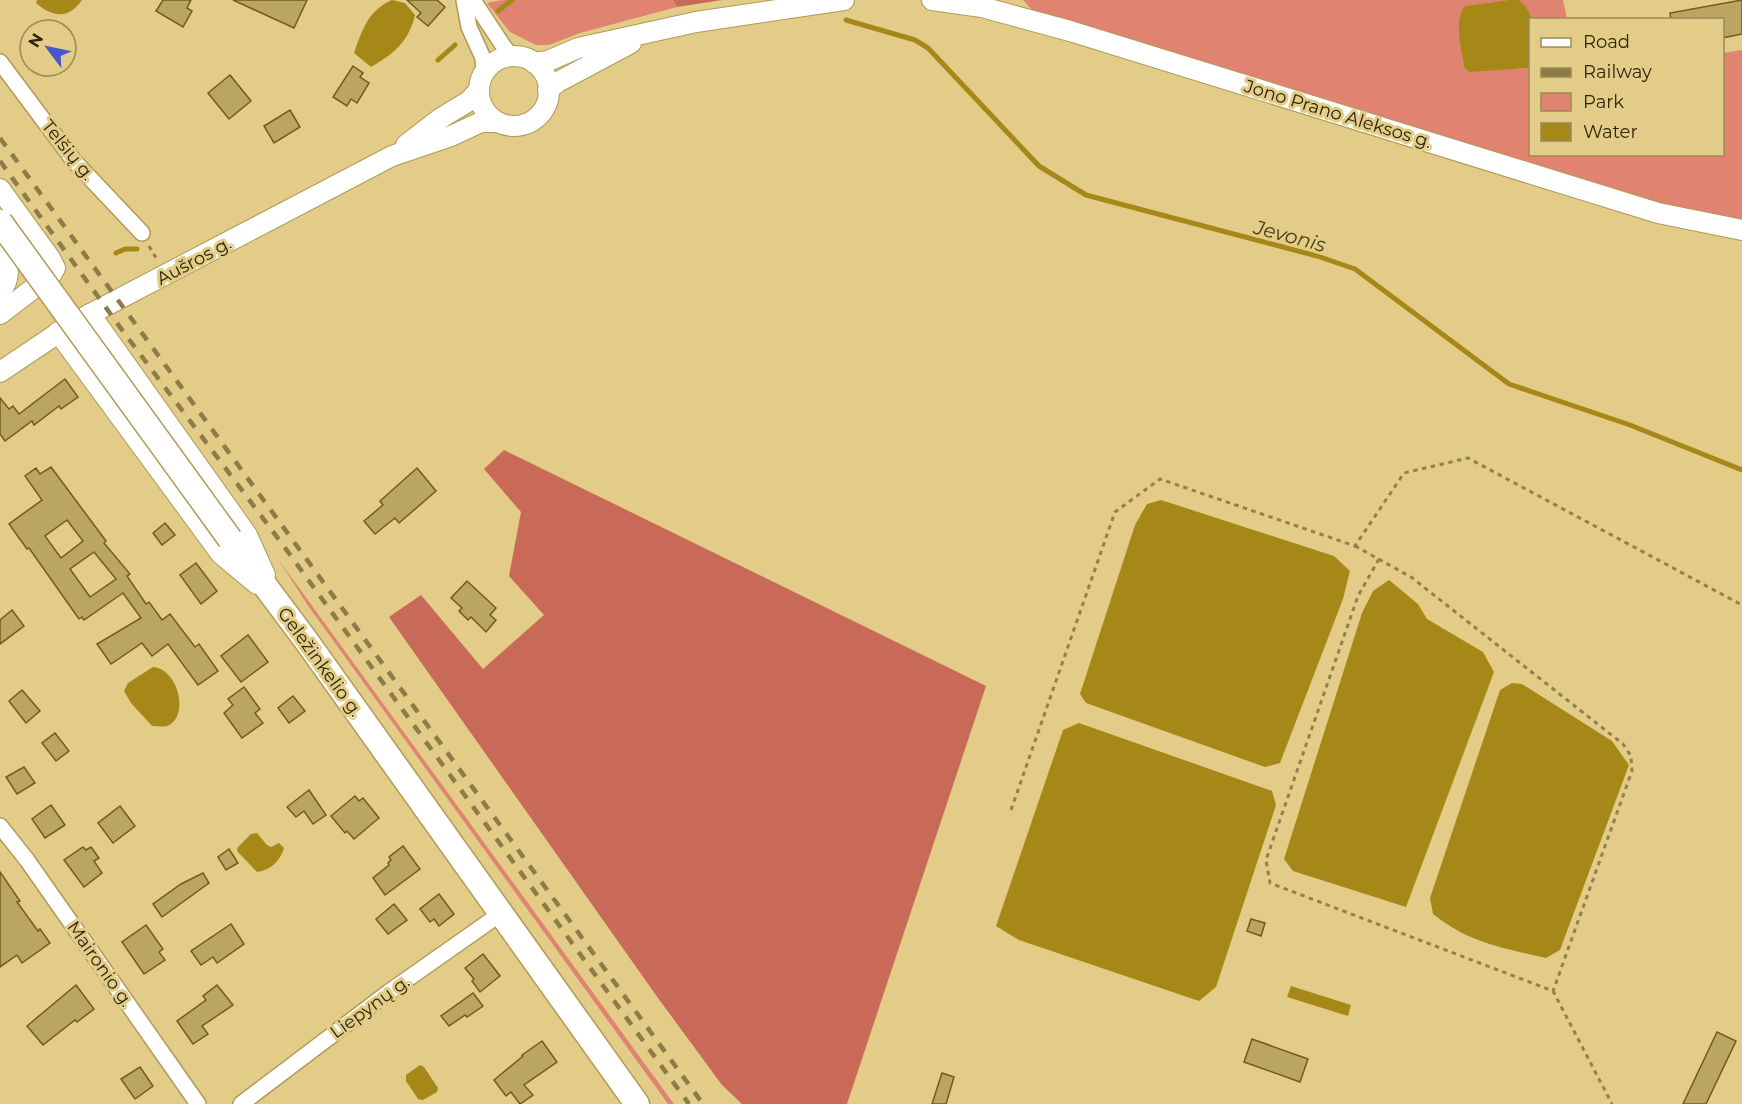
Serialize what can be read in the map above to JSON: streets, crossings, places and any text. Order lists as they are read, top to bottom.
{
  "streets": {
    "main road": ["Geležinkelio g."],
    "street": [
      "Jono Prano Aleksos g.",
      "Telšių g.",
      "Aušros g.",
      "Maironio g.",
      "Liepynų g."
    ]
  },
  "crossings": [
    ["Geležinkelio g.", "Liepynų g."]
  ],
  "water": ["Jevonis"],
  "legend": [
    "Road",
    "Railway",
    "Park",
    "Water"
  ],
  "north": "top left"
}
